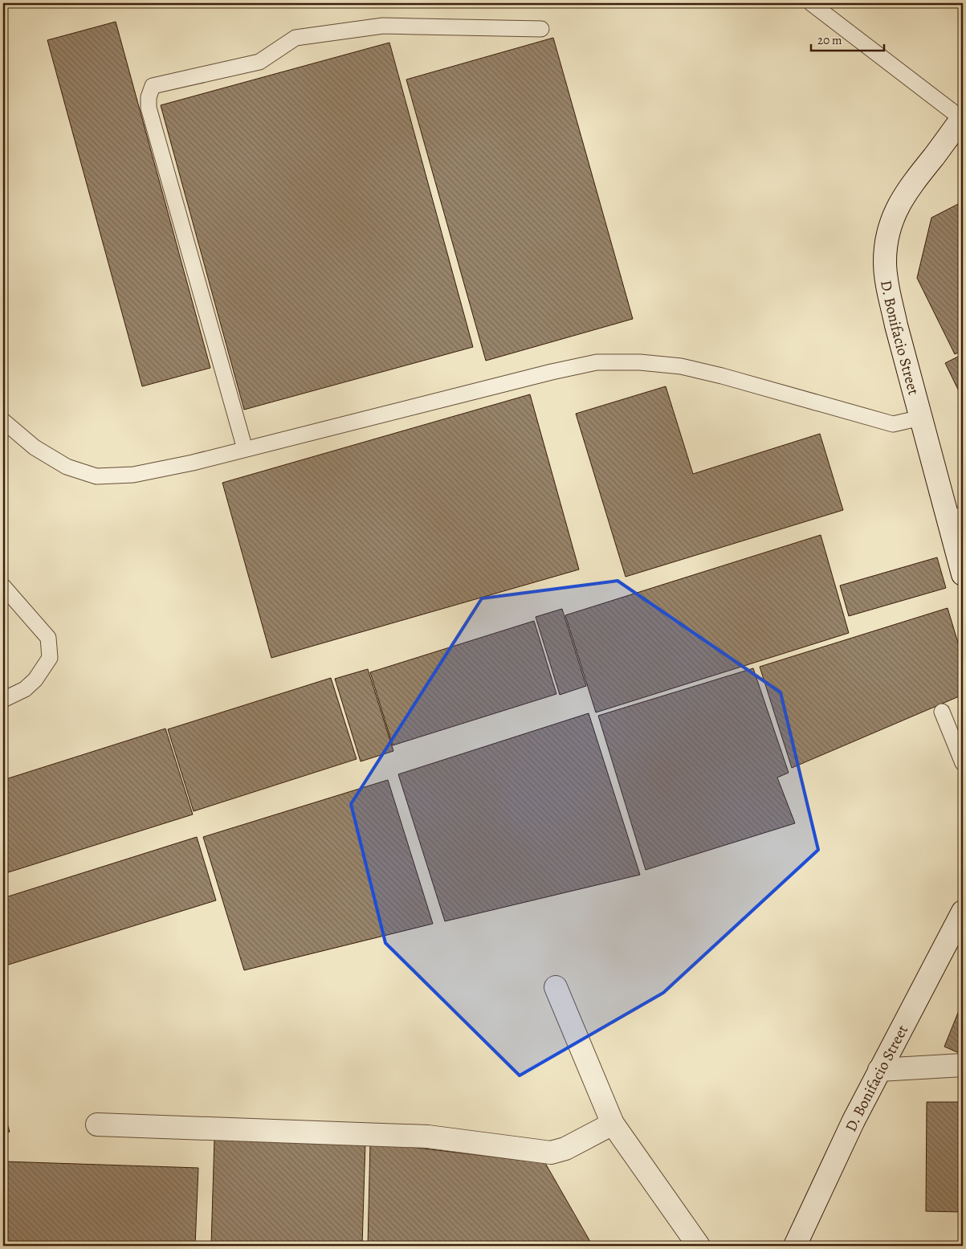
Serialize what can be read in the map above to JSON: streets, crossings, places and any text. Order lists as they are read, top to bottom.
{
  "streets": {
    "street": ["D. Bonifacio Street"]
  },
  "scale_bar": "20 m"
}
